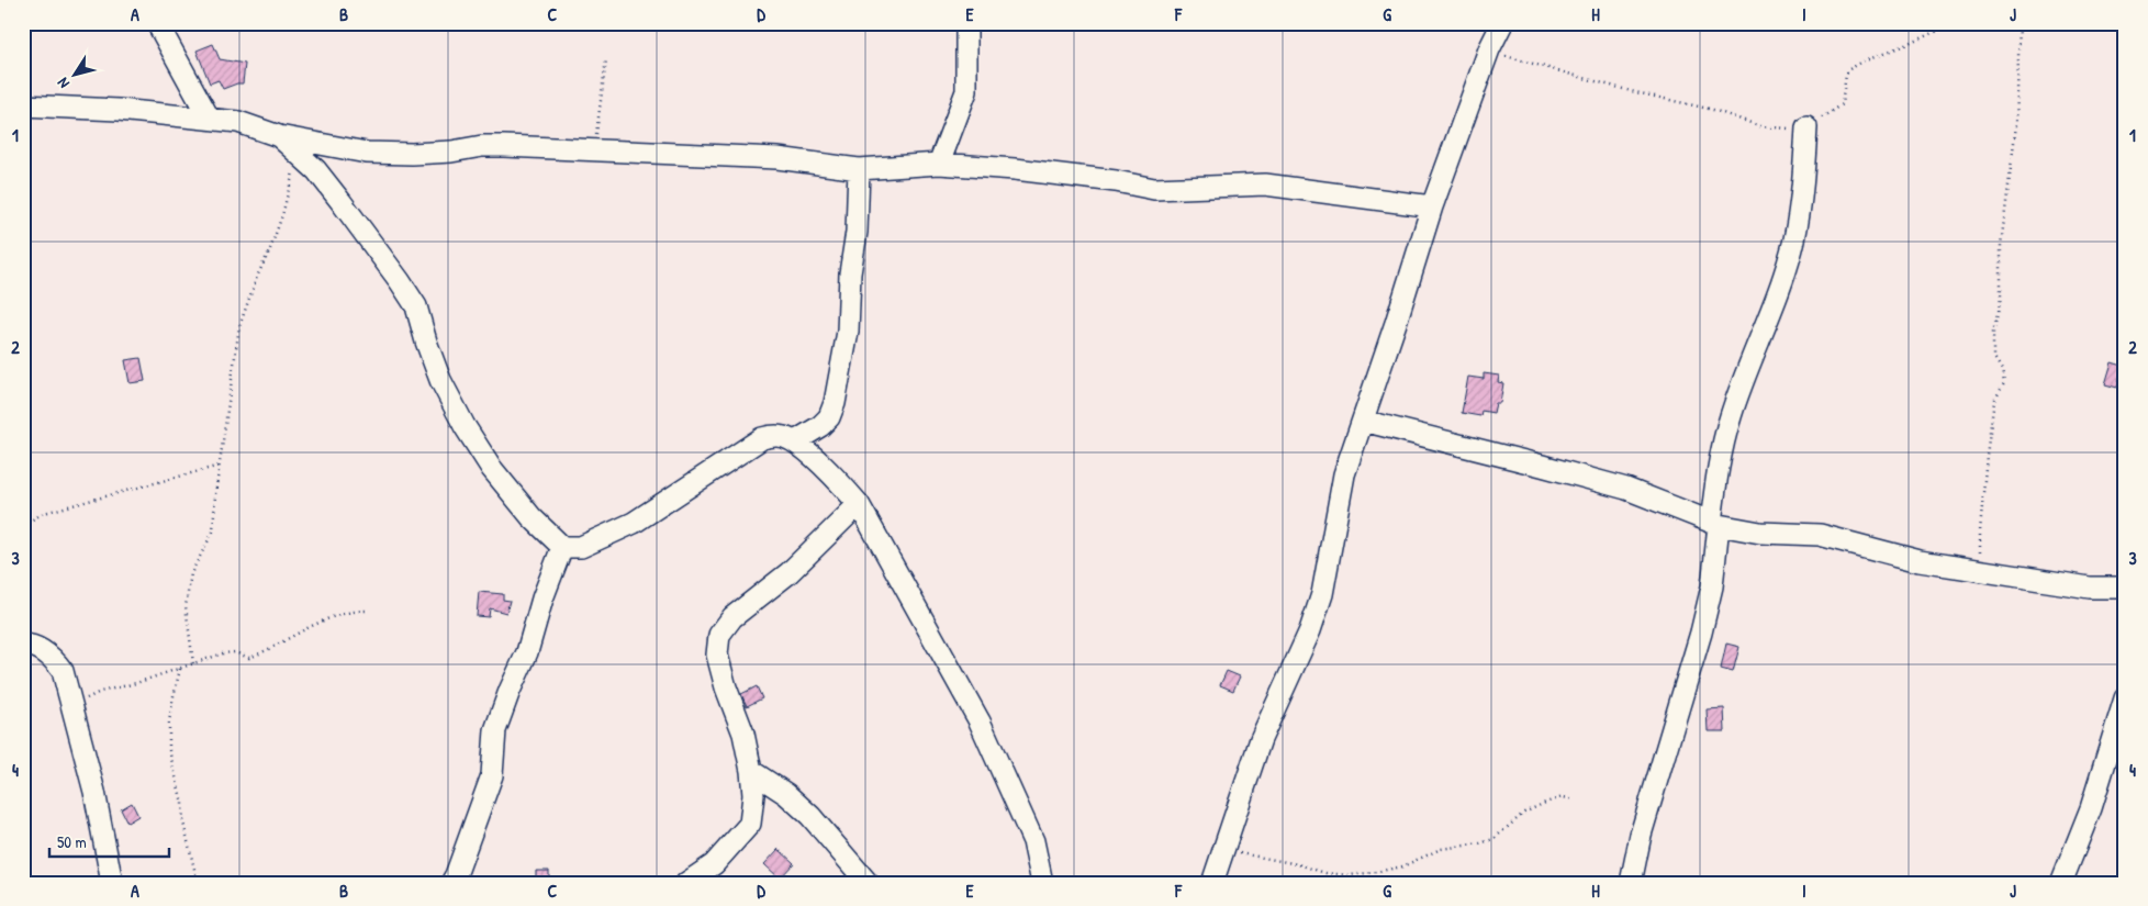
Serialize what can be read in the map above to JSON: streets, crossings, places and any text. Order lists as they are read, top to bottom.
{
  "scale_bar": "50 m",
  "north": "bottom left",
  "grid": {
    "columns": [
      "A",
      "B",
      "C",
      "D",
      "E",
      "F",
      "G",
      "H",
      "I",
      "J"
    ],
    "rows": [
      "1",
      "2",
      "3",
      "4"
    ]
  }
}
